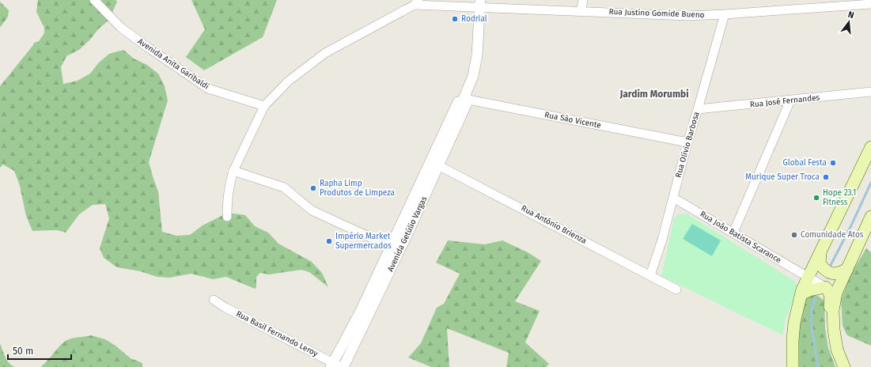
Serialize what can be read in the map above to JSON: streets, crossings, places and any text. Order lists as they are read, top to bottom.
{
  "streets": {
    "street": [
      "Rua Justino Gomide Bueno",
      "Avenida Anita Garibaldi",
      "Rua José Fernandes",
      "Rua São Vicente",
      "Rua Olívio Barbosa",
      "Rua Antônio Brienza",
      "Avenida Getúlio Vargas",
      "Rua João Batista Scarance",
      "Rua Basil Fernando Leroy"
    ]
  },
  "crossings": [
    ["Rua Justino Gomide Bueno", "Rua Olívio Barbosa"],
    ["Rua Justino Gomide Bueno", "Avenida Getúlio Vargas"],
    ["Rua José Fernandes", "Rua Olívio Barbosa"],
    ["Rua São Vicente", "Rua Olívio Barbosa"],
    ["Rua São Vicente", "Avenida Getúlio Vargas"],
    ["Rua Olívio Barbosa", "Rua Antônio Brienza"],
    ["Rua Olívio Barbosa", "Rua João Batista Scarance"],
    ["Rua Antônio Brienza", "Avenida Getúlio Vargas"],
    ["Avenida Getúlio Vargas", "Rua Basil Fernando Leroy"]
  ],
  "districts": ["Jardim Morumbi"],
  "places": [
    "Rodrial",
    "Global Festa",
    "Murique Super Troca",
    "Rapha Limp Produtos de Limpeza",
    "Hope 23.1 Fitness",
    "Comunidade Atos",
    "Império Market Supermercados"
  ],
  "scale_bar": "50 m",
  "north": "top"
}
